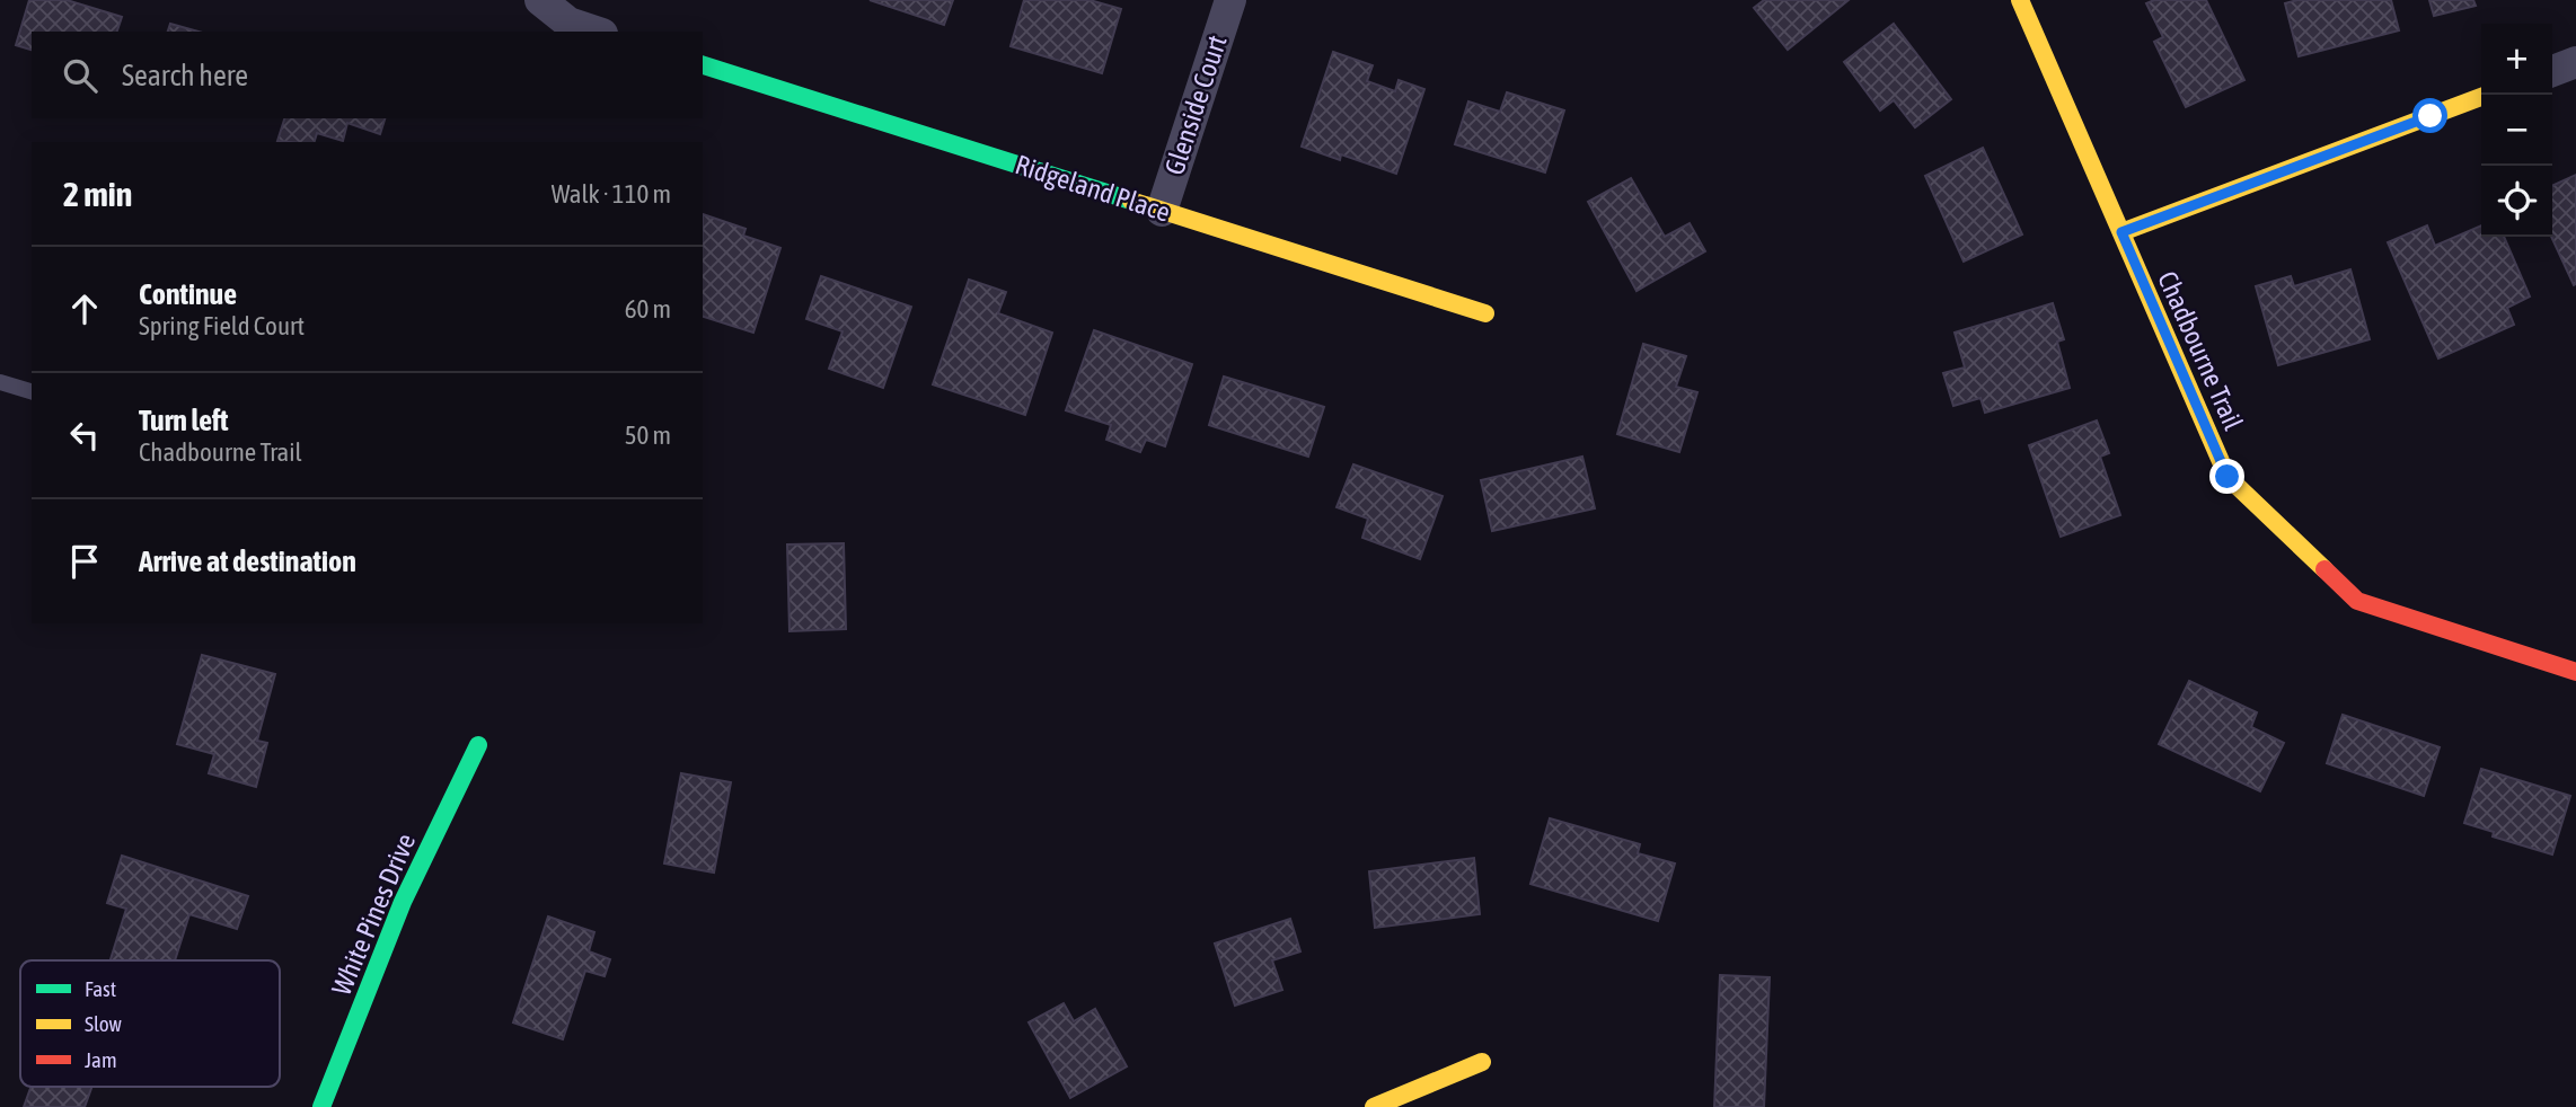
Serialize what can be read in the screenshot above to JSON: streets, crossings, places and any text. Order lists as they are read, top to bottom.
{
  "streets": {
    "street": [
      "Glenside Court",
      "Ridgeland Place",
      "Chadbourne Trail",
      "White Pines Drive"
    ]
  },
  "crossings": [
    ["Glenside Court", "Ridgeland Place"]
  ],
  "legend": ["Fast", "Slow", "Jam"],
  "page": {
    "map_buttons": ["+", "−"],
    "search": "Search here",
    "heading": ["2 min", "Walk · 110 m"],
    "list": [
      ["Continue", "Spring Field Court", "60 m"],
      ["Turn left", "Chadbourne Trail", "50 m"],
      "Arrive at destination"
    ]
  }
}
